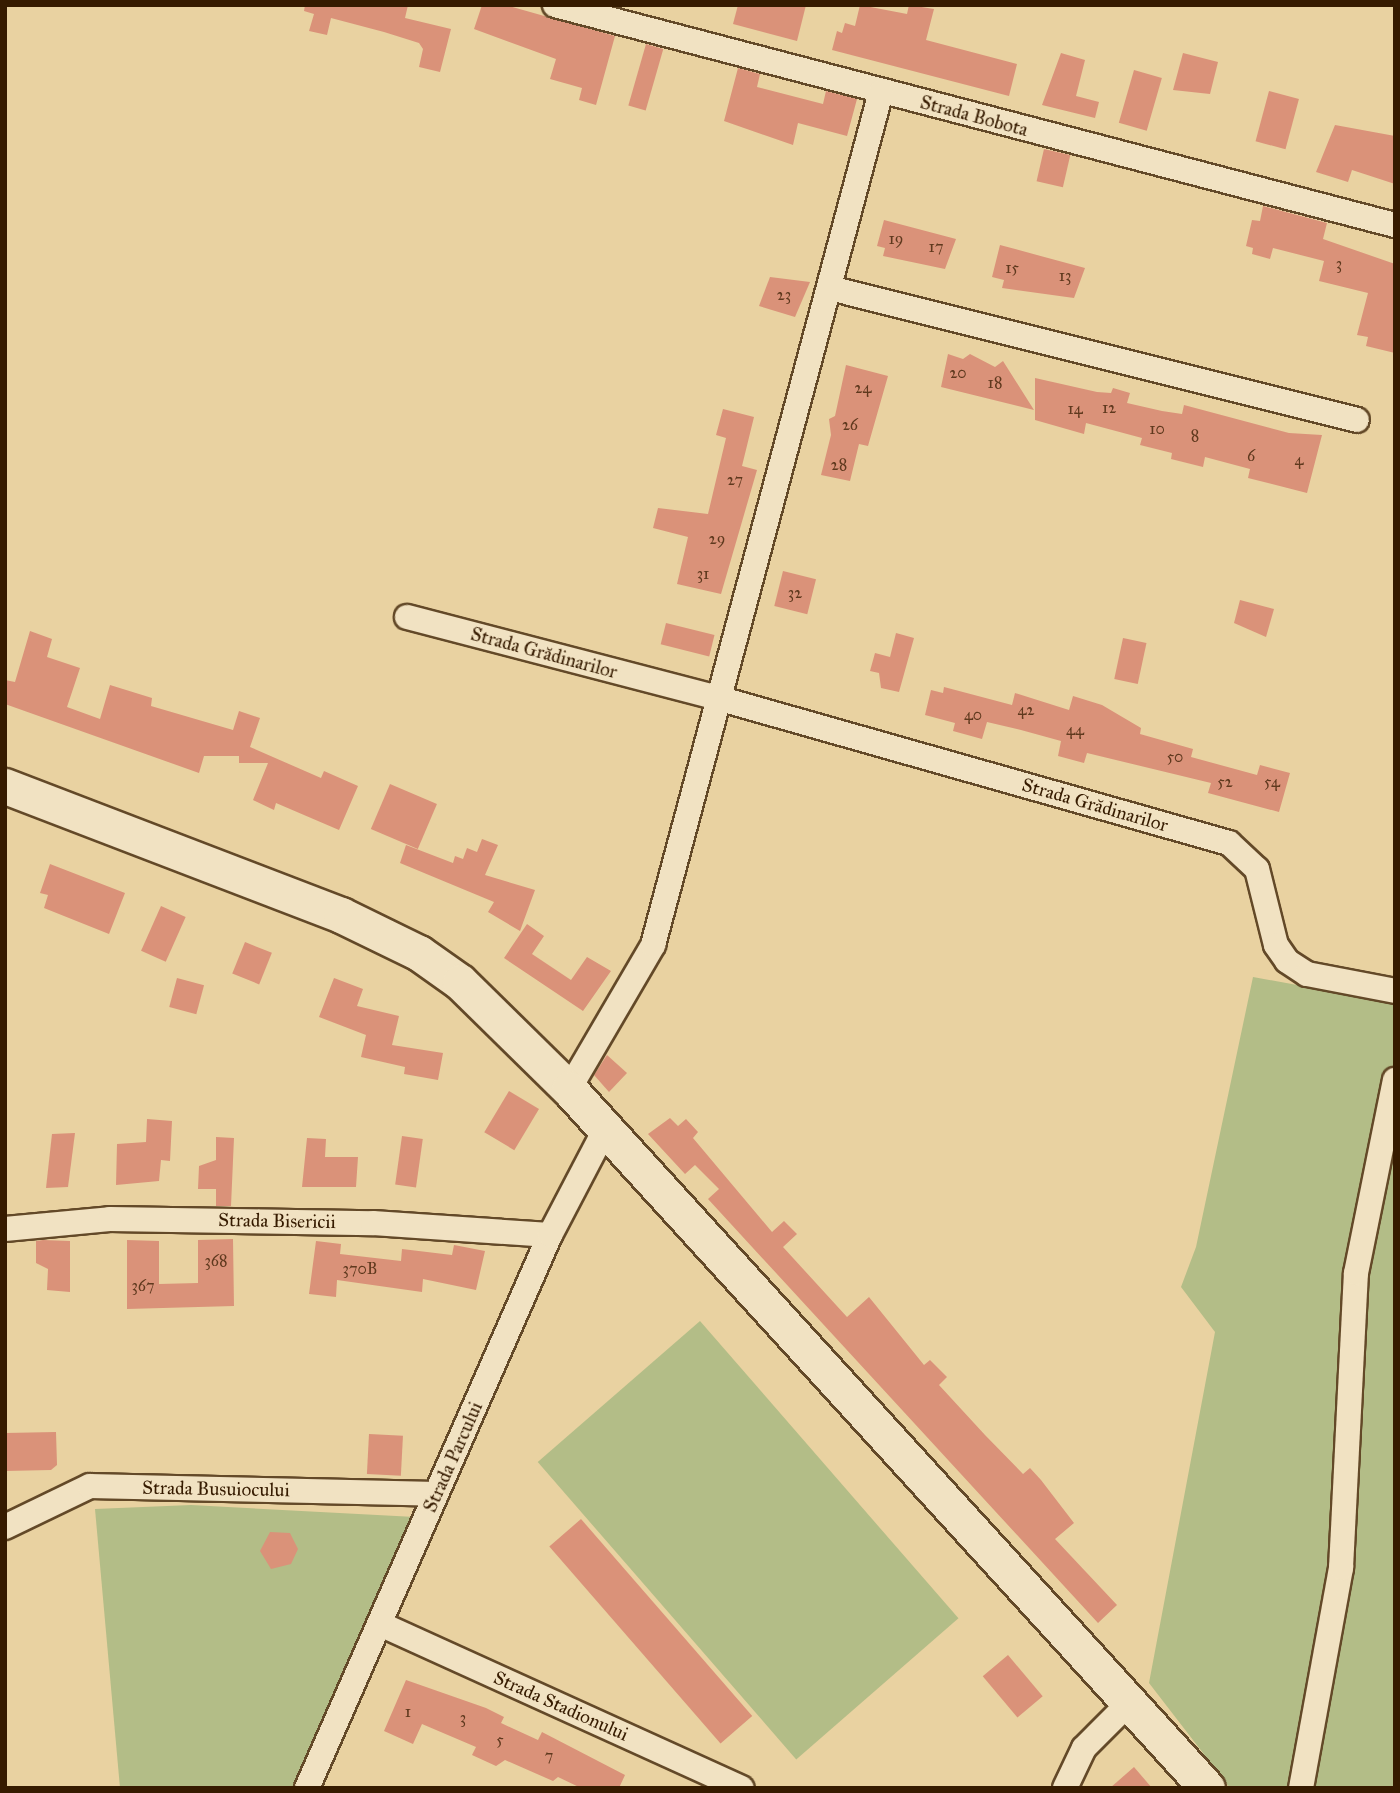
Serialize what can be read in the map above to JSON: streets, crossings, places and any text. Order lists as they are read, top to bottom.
{
  "streets": {
    "street": [
      "Strada Bobota",
      "Strada Grădinarilor",
      "Strada Bisericii",
      "Strada Parcului",
      "Strada Busuiocului",
      "Strada Stadionului"
    ]
  },
  "crossings": [
    ["Strada Bisericii", "Strada Parcului"],
    ["Strada Parcului", "Strada Busuiocului"],
    ["Strada Parcului", "Strada Stadionului"]
  ],
  "house_numbers": [
    "19",
    "17",
    "3",
    "15",
    "13",
    "23",
    "20",
    "18",
    "24",
    "12",
    "14",
    "26",
    "10",
    "8",
    "6",
    "4",
    "28",
    "27",
    "29",
    "31",
    "32",
    "42",
    "40",
    "44",
    "50",
    "52",
    "54",
    "368",
    "370B",
    "367",
    "1",
    "3",
    "5",
    "7"
  ]
}
